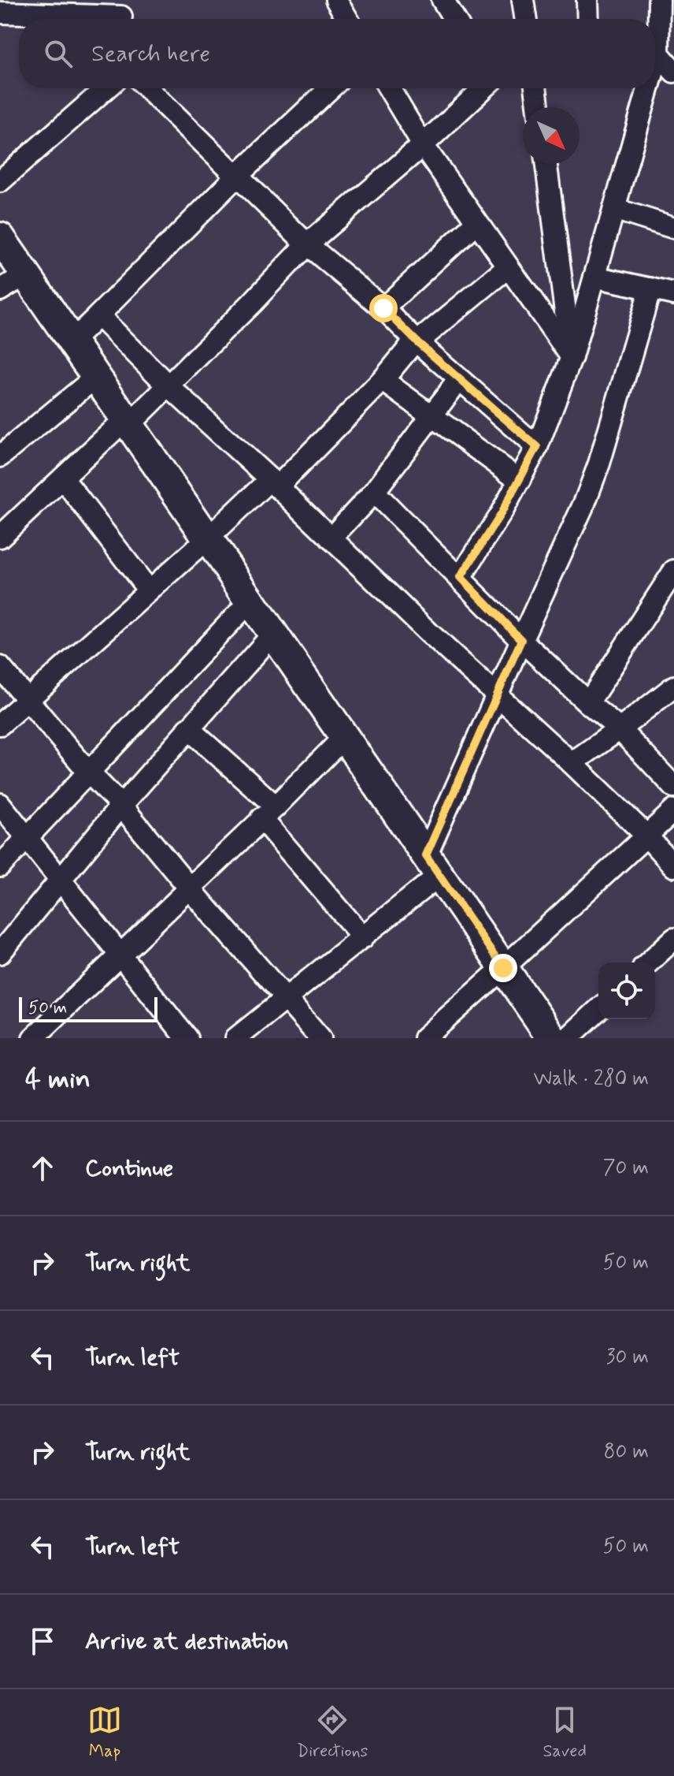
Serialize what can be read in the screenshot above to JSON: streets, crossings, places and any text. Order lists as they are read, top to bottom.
{
  "scale_bar": "50 m",
  "north": "bottom right",
  "page": {
    "search": "Search here",
    "scale": "50 m",
    "heading": ["4 min", "Walk · 280 m"],
    "list": [
      ["Continue", "70 m"],
      ["Turn right", "50 m"],
      ["Turn left", "30 m"],
      ["Turn right", "80 m"],
      ["Turn left", "50 m"],
      "Arrive at destination"
    ],
    "nav": ["Map", "Directions", "Saved"]
  }
}
